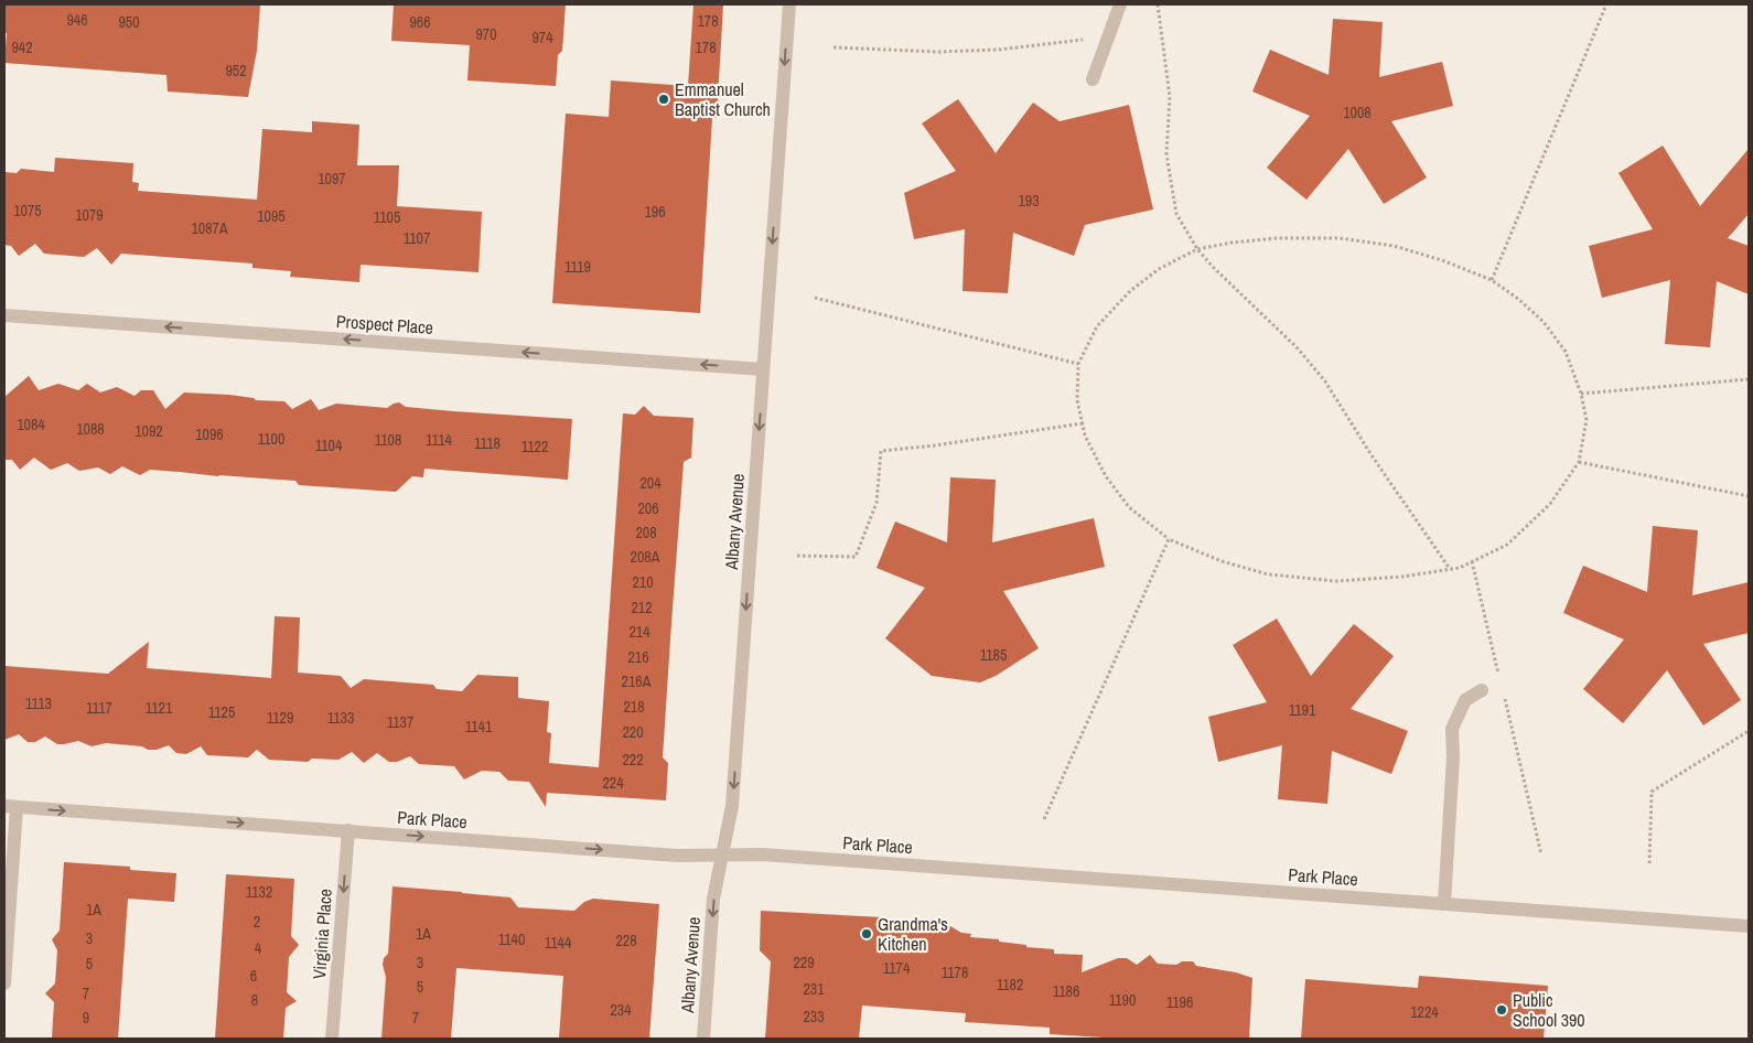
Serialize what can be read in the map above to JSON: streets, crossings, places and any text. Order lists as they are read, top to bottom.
{
  "streets": {
    "street": [
      "Prospect Place",
      "Albany Avenue",
      "Park Place",
      "Virginia Place"
    ]
  },
  "crossings": [
    ["Prospect Place", "Albany Avenue"],
    ["Albany Avenue", "Park Place"],
    ["Park Place", "Virginia Place"]
  ],
  "one_way": [
    "Prospect Place",
    "Albany Avenue",
    "Park Place",
    "Virginia Place"
  ],
  "places": ["Emmanuel Baptist Church", "Grandma's Kitchen", "Public School 390"],
  "house_numbers": [
    "946",
    "178",
    "950",
    "966",
    "970",
    "974",
    "942",
    "178",
    "952",
    "1008",
    "1097",
    "193",
    "1075",
    "196",
    "1079",
    "1095",
    "1105",
    "1087A",
    "1107",
    "1119",
    "1084",
    "1088",
    "1092",
    "1096",
    "1100",
    "1108",
    "1114",
    "1118",
    "1104",
    "1122",
    "204",
    "206",
    "208",
    "208A",
    "210",
    "212",
    "214",
    "1185",
    "216",
    "216A",
    "1113",
    "218",
    "1117",
    "1121",
    "1191",
    "1125",
    "1129",
    "1133",
    "1137",
    "1141",
    "220",
    "222",
    "224",
    "1132",
    "1A",
    "2",
    "1A",
    "3",
    "1140",
    "228",
    "1144",
    "4",
    "3",
    "229",
    "5",
    "1174",
    "1178",
    "6",
    "1182",
    "5",
    "231",
    "1186",
    "7",
    "8",
    "1190",
    "1196",
    "234",
    "1224",
    "233",
    "9",
    "7"
  ]
}
